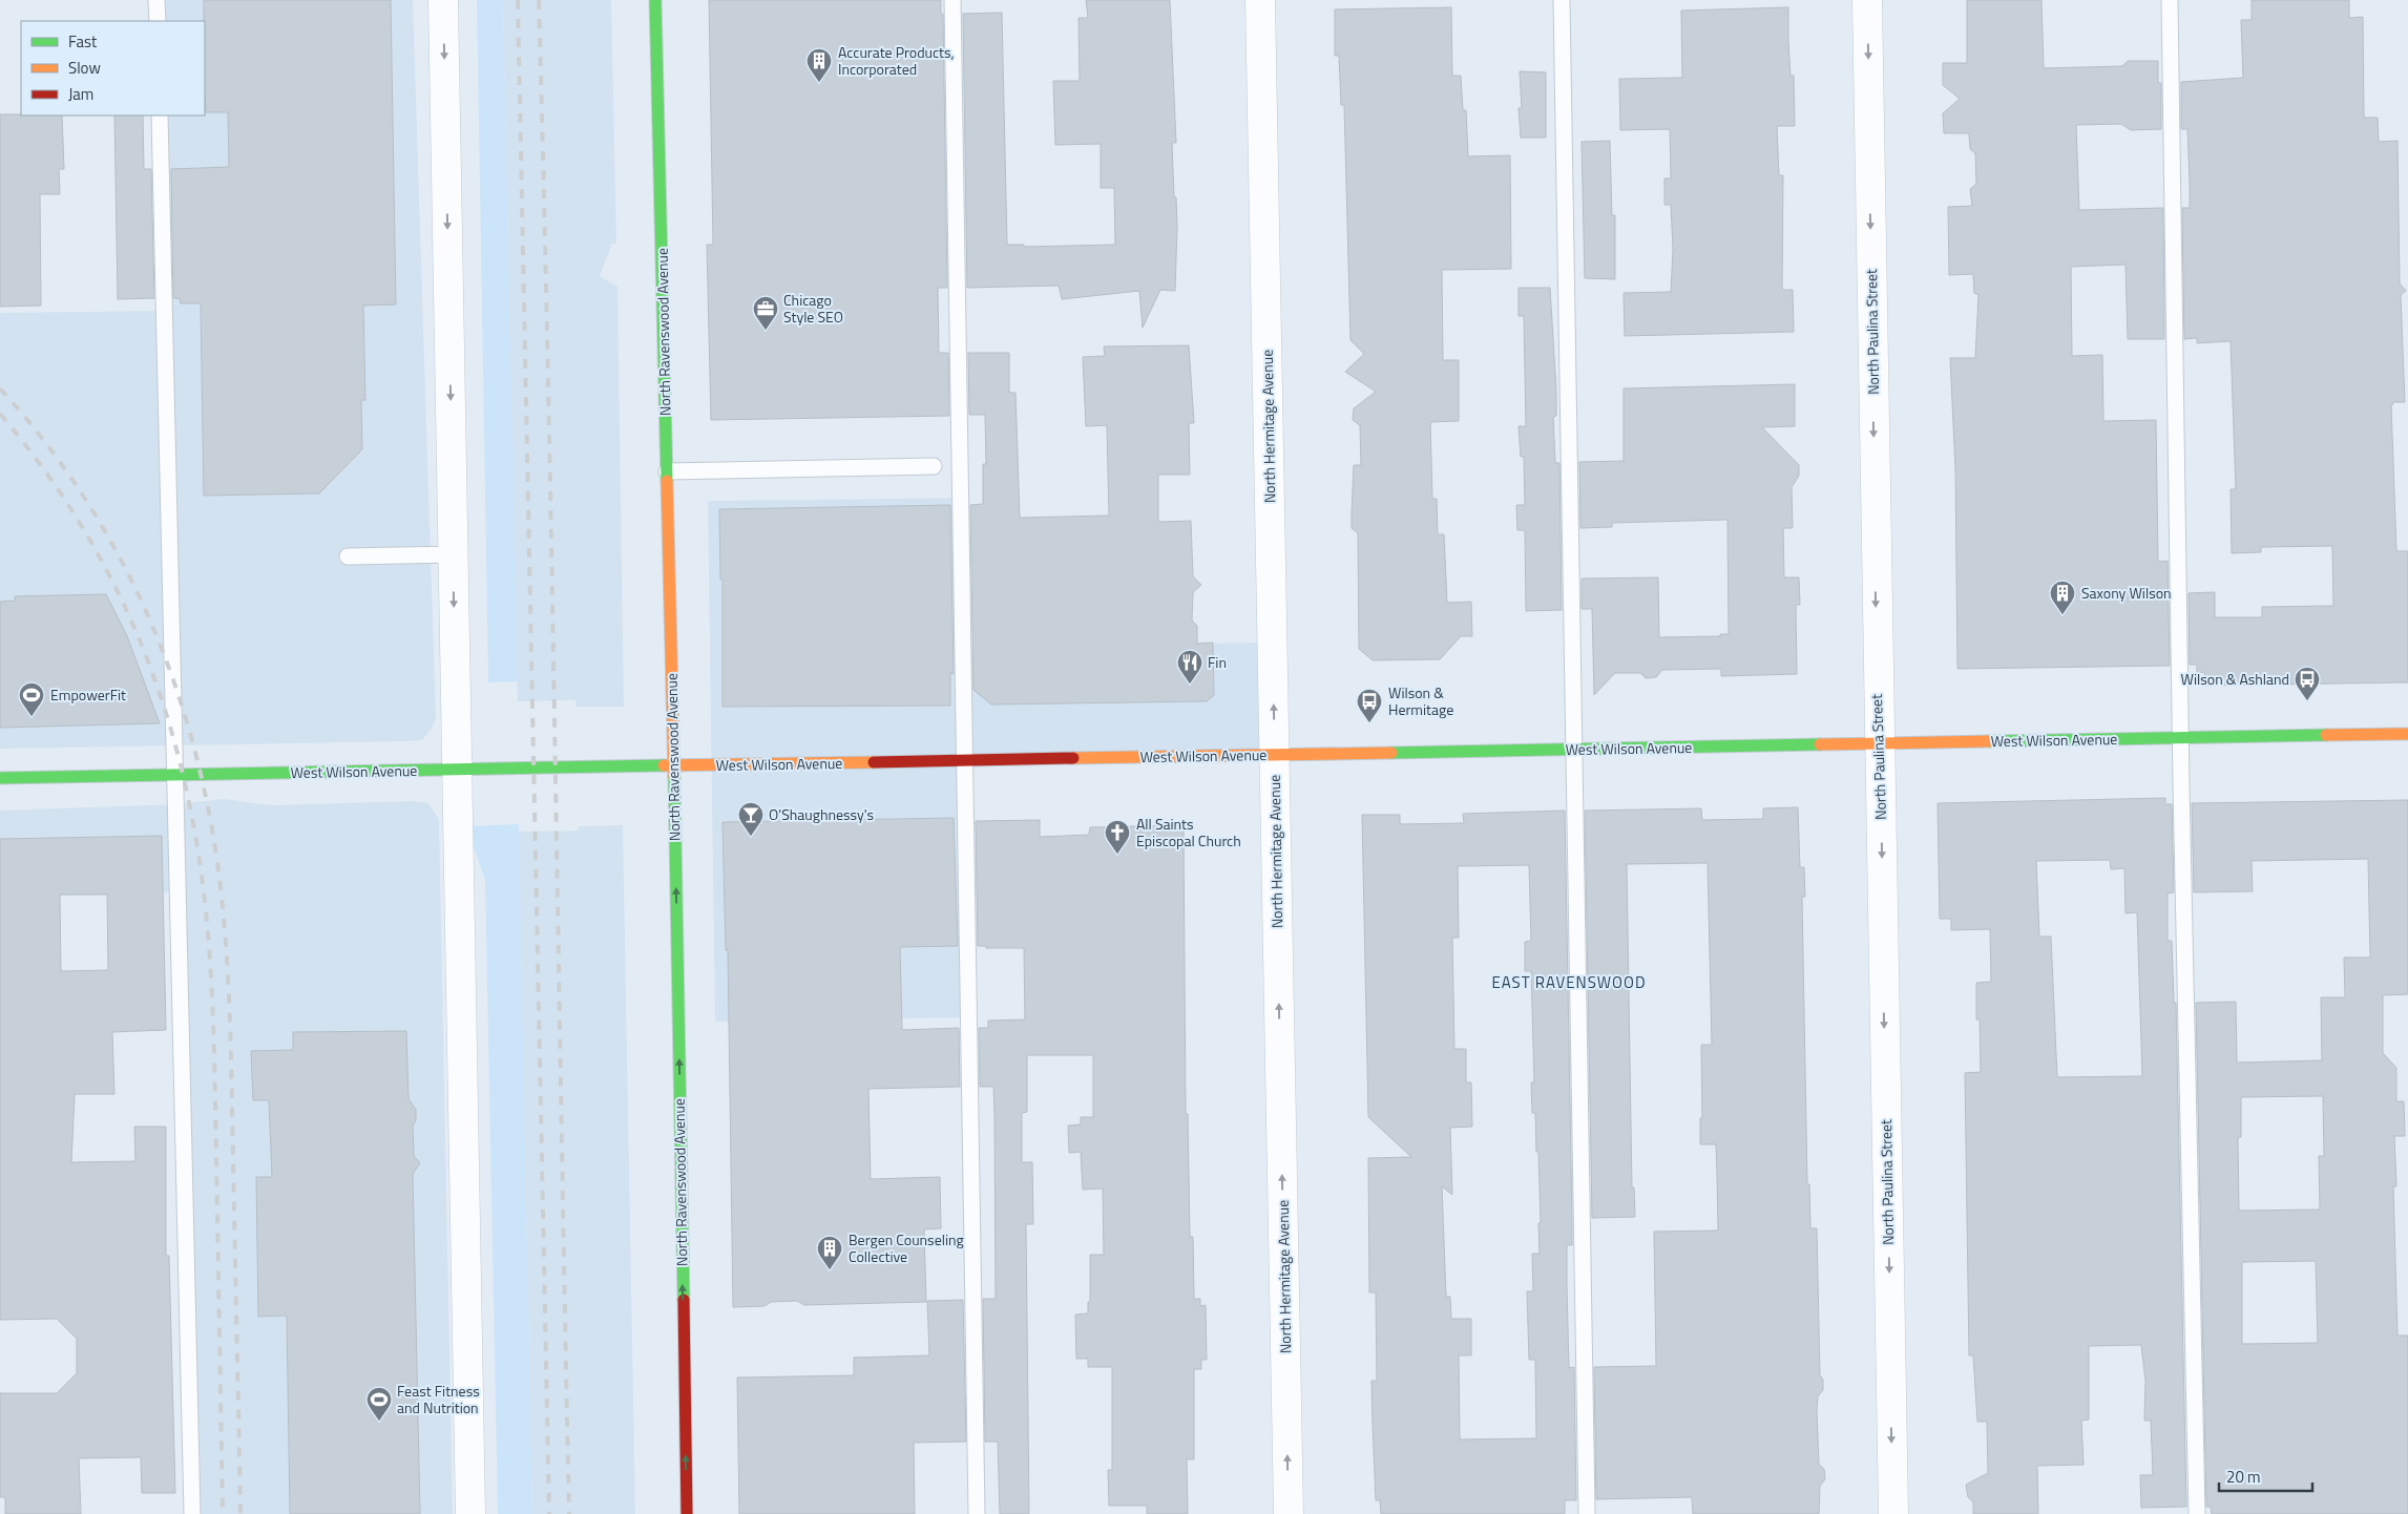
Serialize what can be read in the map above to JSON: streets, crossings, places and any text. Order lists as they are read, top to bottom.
{
  "streets": {
    "street": [
      "North Ravenswood Avenue",
      "North Paulina Street",
      "North Hermitage Avenue",
      "West Wilson Avenue"
    ]
  },
  "crossings": [
    ["North Ravenswood Avenue", "West Wilson Avenue"],
    ["North Paulina Street", "West Wilson Avenue"],
    ["North Hermitage Avenue", "West Wilson Avenue"]
  ],
  "one_way": ["North Ravenswood Avenue", "North Paulina Street", "North Hermitage Avenue"],
  "districts": ["EAST RAVENSWOOD"],
  "places": {
    "building": ["Accurate Products, Incorporated", "Saxony Wilson", "Bergen Counseling Collective"],
    "office": ["Chicago Style SEO"],
    "restaurant": ["Fin"],
    "bus stop": ["Wilson & Ashland", "Wilson & Hermitage"],
    "sports": ["EmpowerFit", "Feast Fitness and Nutrition"],
    "bar": ["O'Shaughnessy's"],
    "church": ["All Saints Episcopal Church"]
  },
  "legend": ["Fast", "Slow", "Jam"],
  "scale_bar": "20 m"
}
